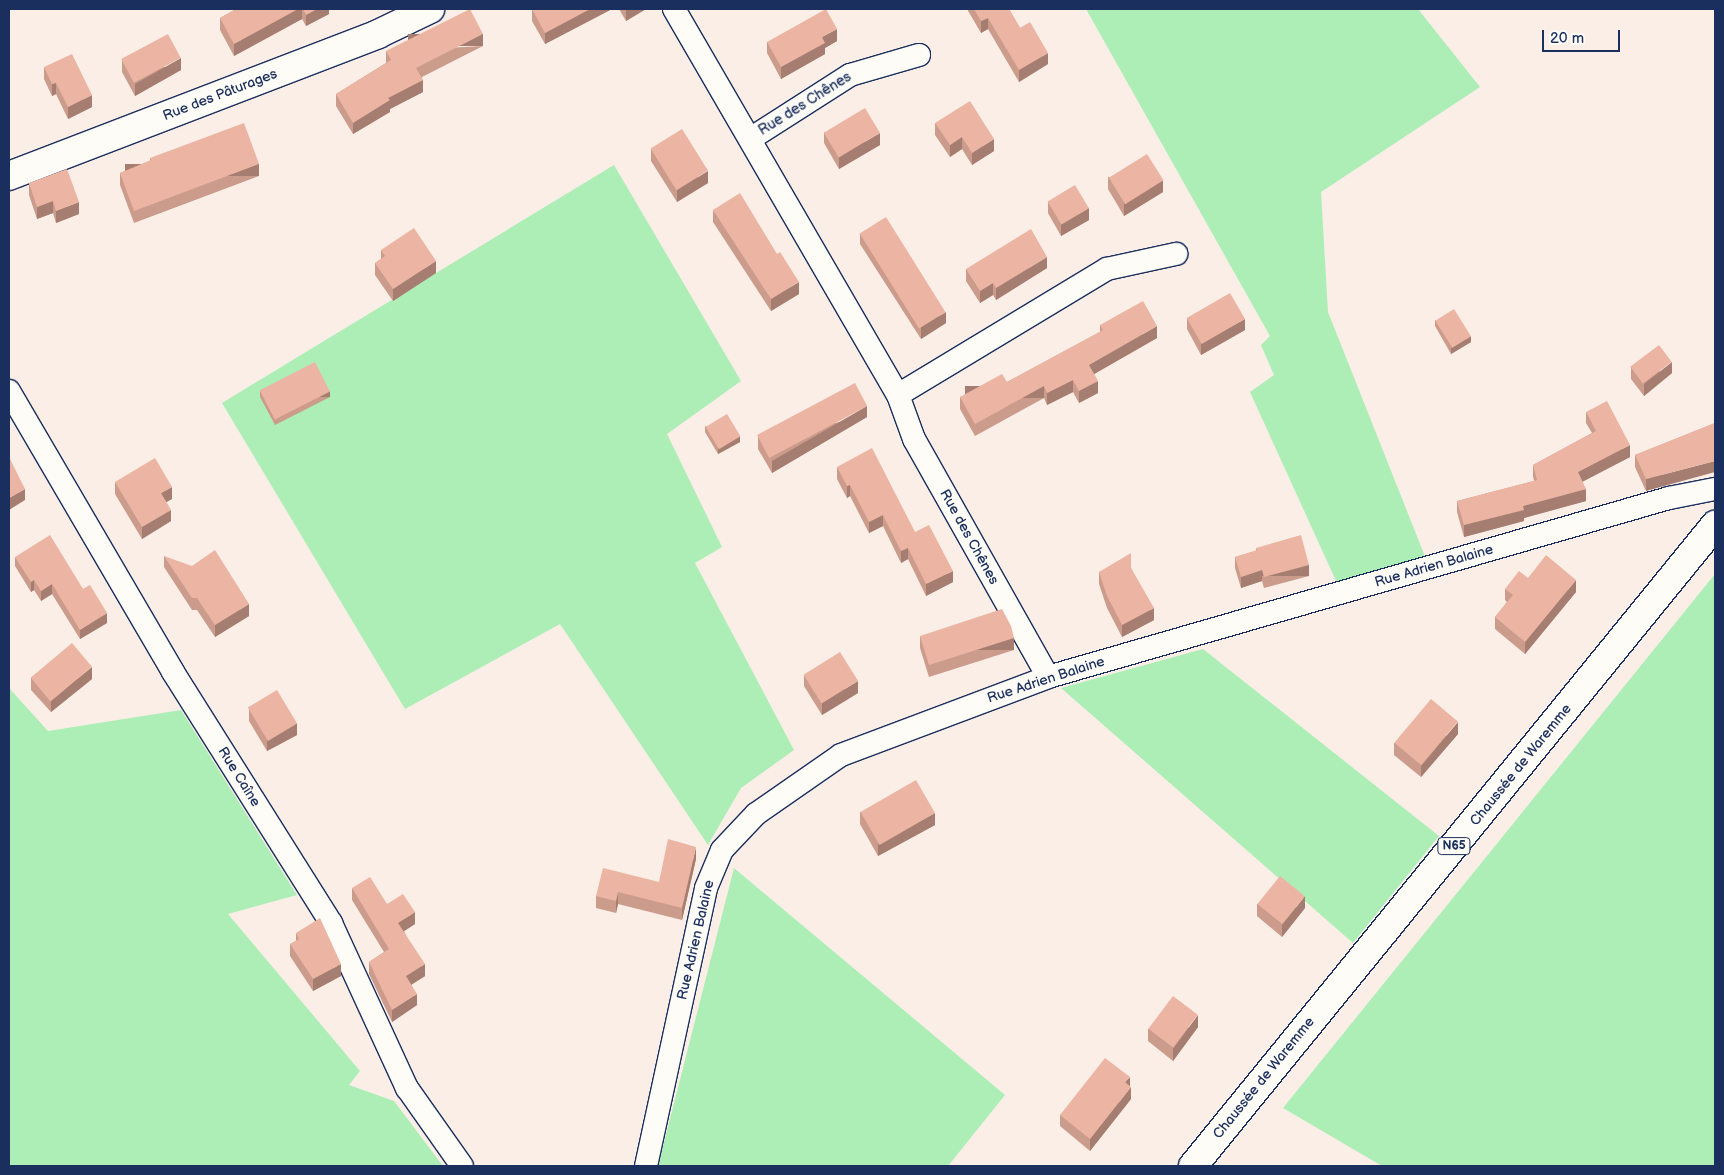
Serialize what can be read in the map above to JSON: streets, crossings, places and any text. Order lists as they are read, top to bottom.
{
  "streets": {
    "main road": ["Rue des Pâturages", "Chaussée de Waremme", "N65"],
    "street": ["Rue des Chênes", "Rue Adrien Balaine", "Rue Caîne"]
  },
  "crossings": [
    ["Rue des Chênes", "Rue Adrien Balaine"]
  ],
  "scale_bar": "20 m"
}
